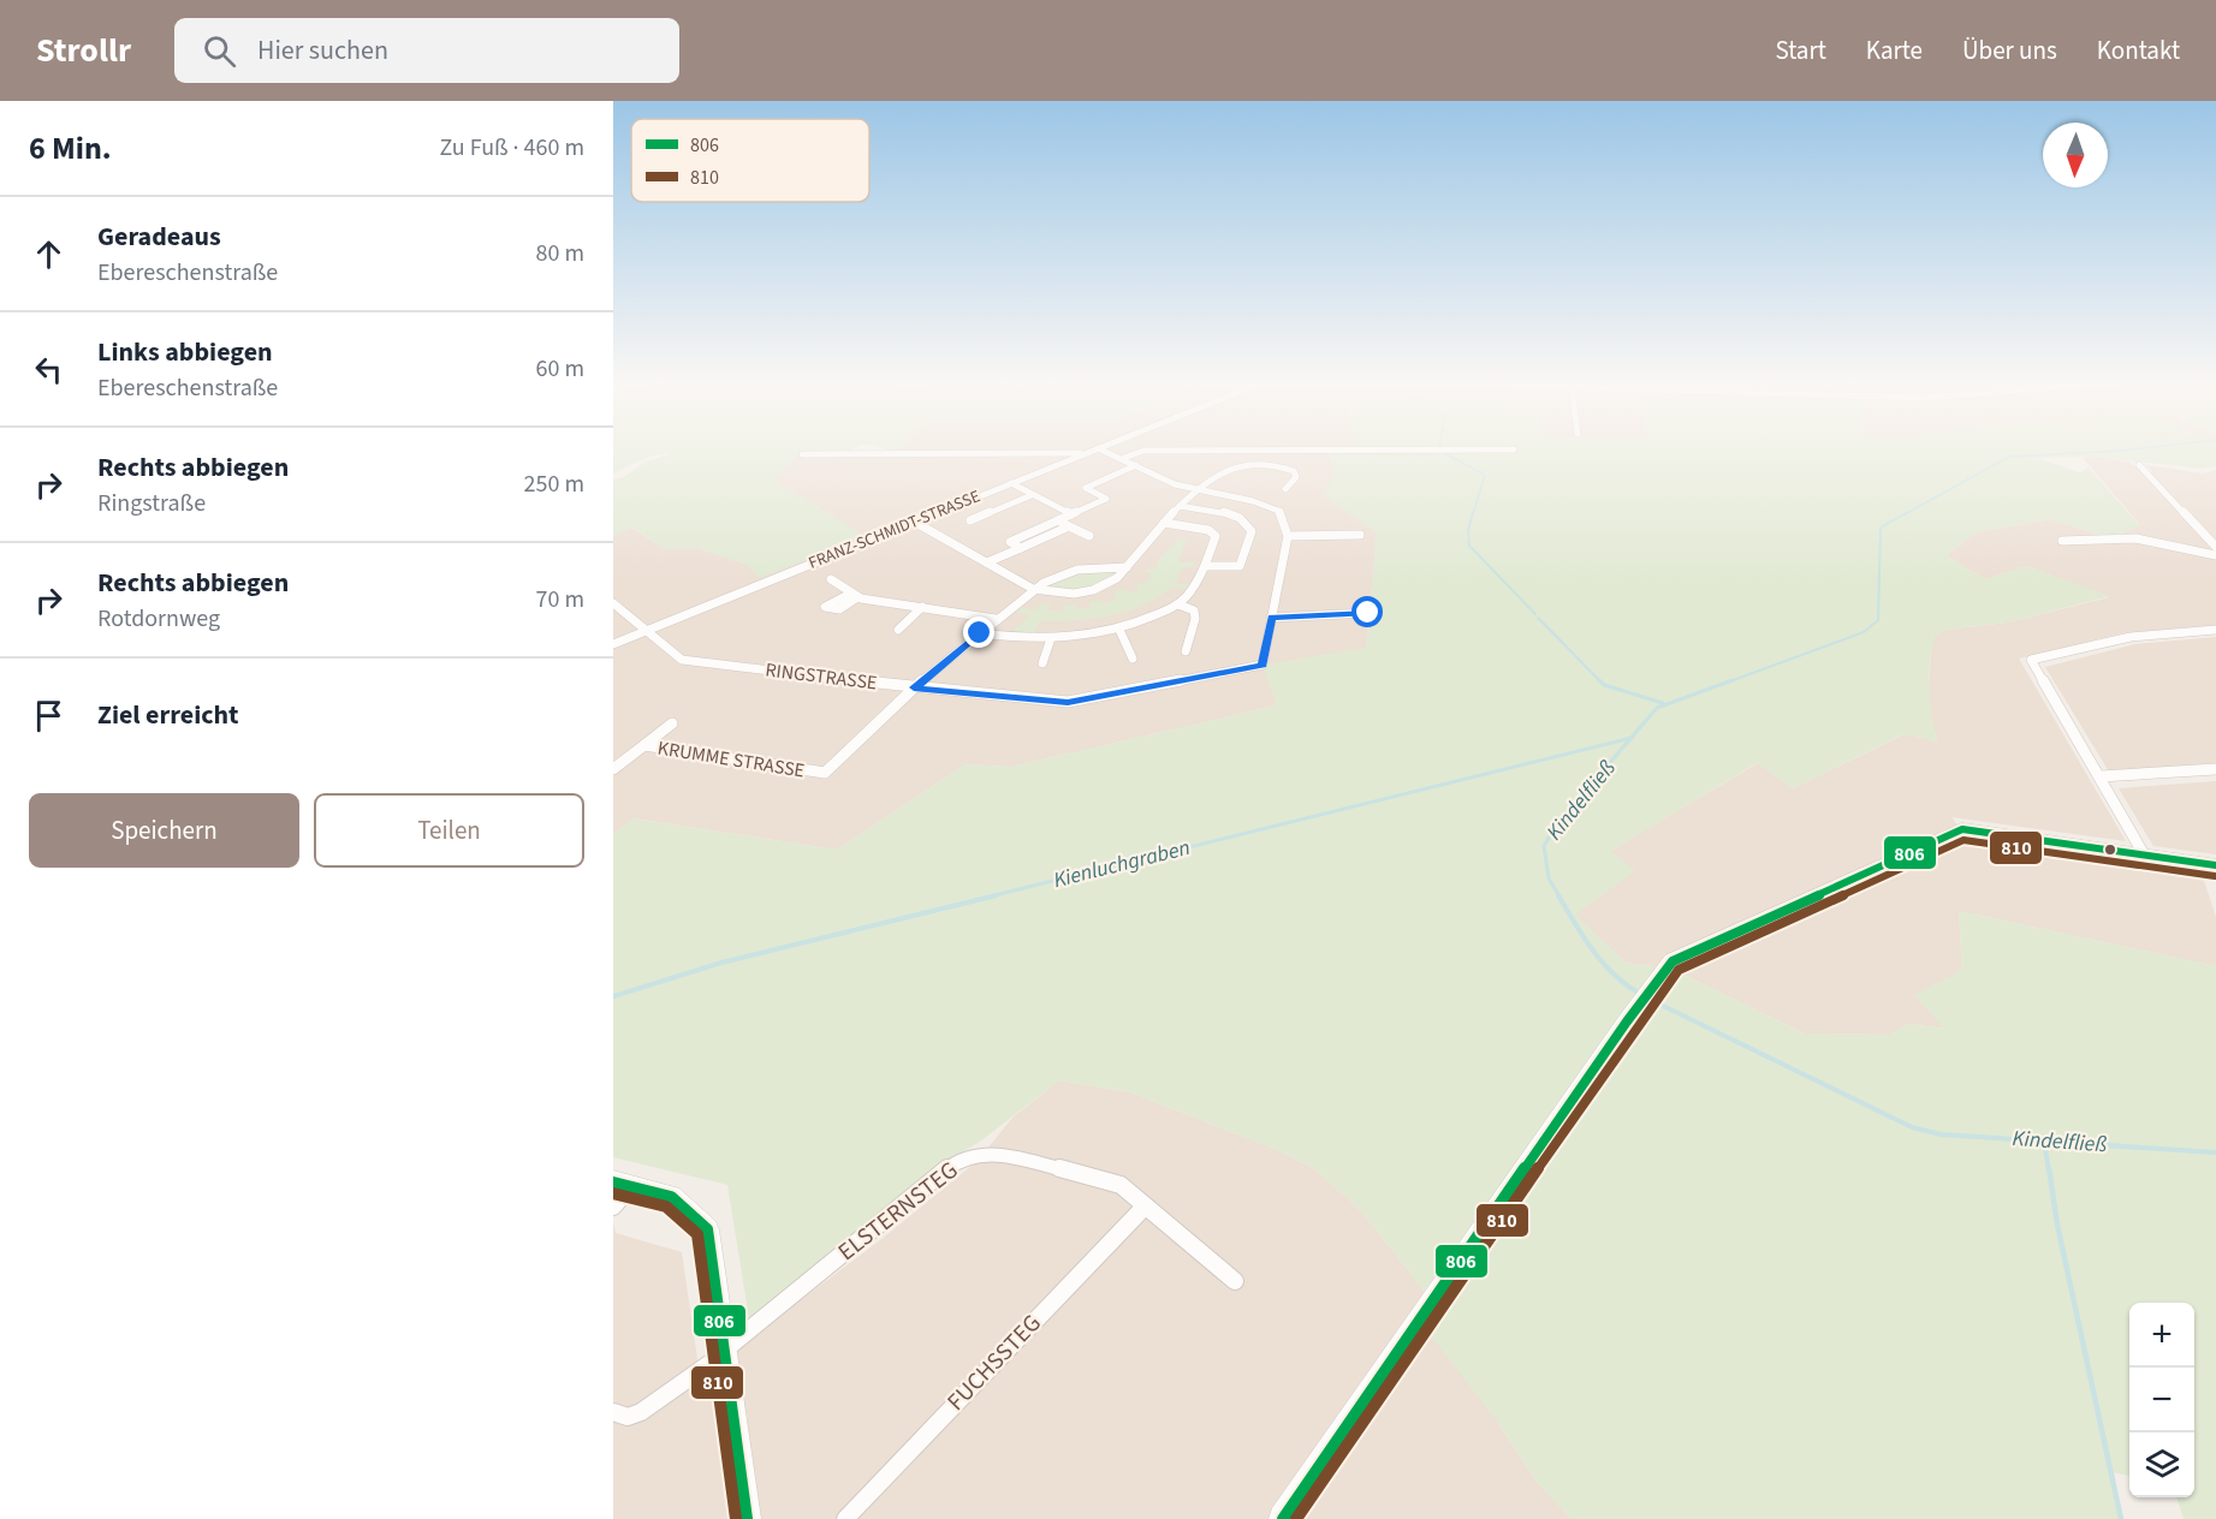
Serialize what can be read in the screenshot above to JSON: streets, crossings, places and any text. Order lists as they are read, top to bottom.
{
  "streets": {
    "street": [
      "FRANZ-SCHMIDT-STRASSE",
      "RINGSTRASSE",
      "KRUMME STRASSE",
      "ELSTERNSTEG",
      "FUCHSSTEG"
    ]
  },
  "crossings": [
    ["FRANZ-SCHMIDT-STRASSE", "RINGSTRASSE"],
    ["RINGSTRASSE", "KRUMME STRASSE"],
    ["ELSTERNSTEG", "FUCHSSTEG"]
  ],
  "water": ["Kindelfließ", "Kienluchgraben"],
  "lines": ["transit line 806", "transit line 810"],
  "legend": ["806", "810"],
  "north": "bottom",
  "page": {
    "header": "Strollr",
    "search": "Hier suchen",
    "nav": [
      "Start",
      "Karte",
      "Über uns",
      "Kontakt"
    ],
    "heading": ["6 Min.", "Zu Fuß · 460 m"],
    "list": [
      ["Geradeaus", "Ebereschenstraße", "80 m"],
      ["Links abbiegen", "Ebereschenstraße", "60 m"],
      ["Rechts abbiegen", "Ringstraße", "250 m"],
      ["Rechts abbiegen", "Rotdornweg", "70 m"],
      "Ziel erreicht"
    ],
    "buttons": ["Speichern", "Teilen"],
    "map_buttons": ["+", "−"]
  }
}
